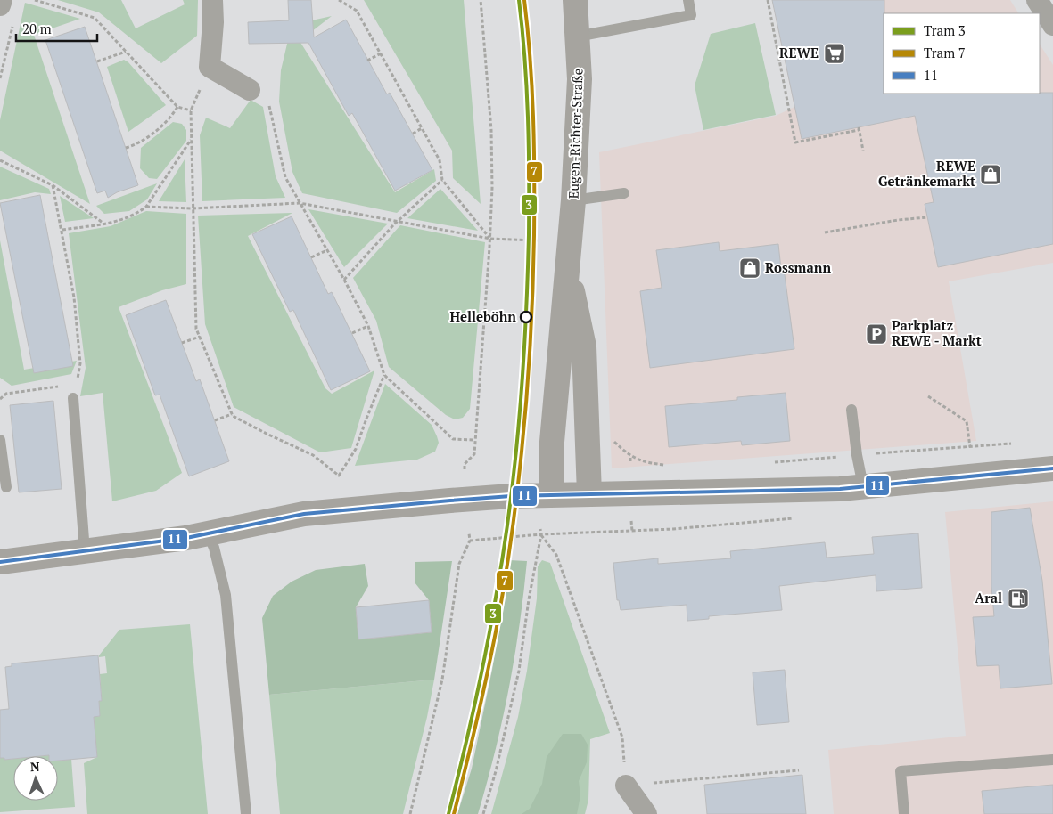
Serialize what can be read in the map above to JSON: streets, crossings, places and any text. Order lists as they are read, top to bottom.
{
  "streets": {
    "main road": ["Eugen-Richter-Straße"]
  },
  "places": {
    "supermarket": ["REWE"],
    "shop": ["REWE Getränkemarkt", "Rossmann"],
    "other": ["Helleböhn"],
    "parking": ["Parkplatz REWE - Markt"],
    "fuel station": ["Aral"]
  },
  "lines": ["tram line 3", "tram line 7", "transit line 11"],
  "legend": ["Tram 3", "Tram 7", "11"],
  "scale_bar": "20 m",
  "north": "top"
}
